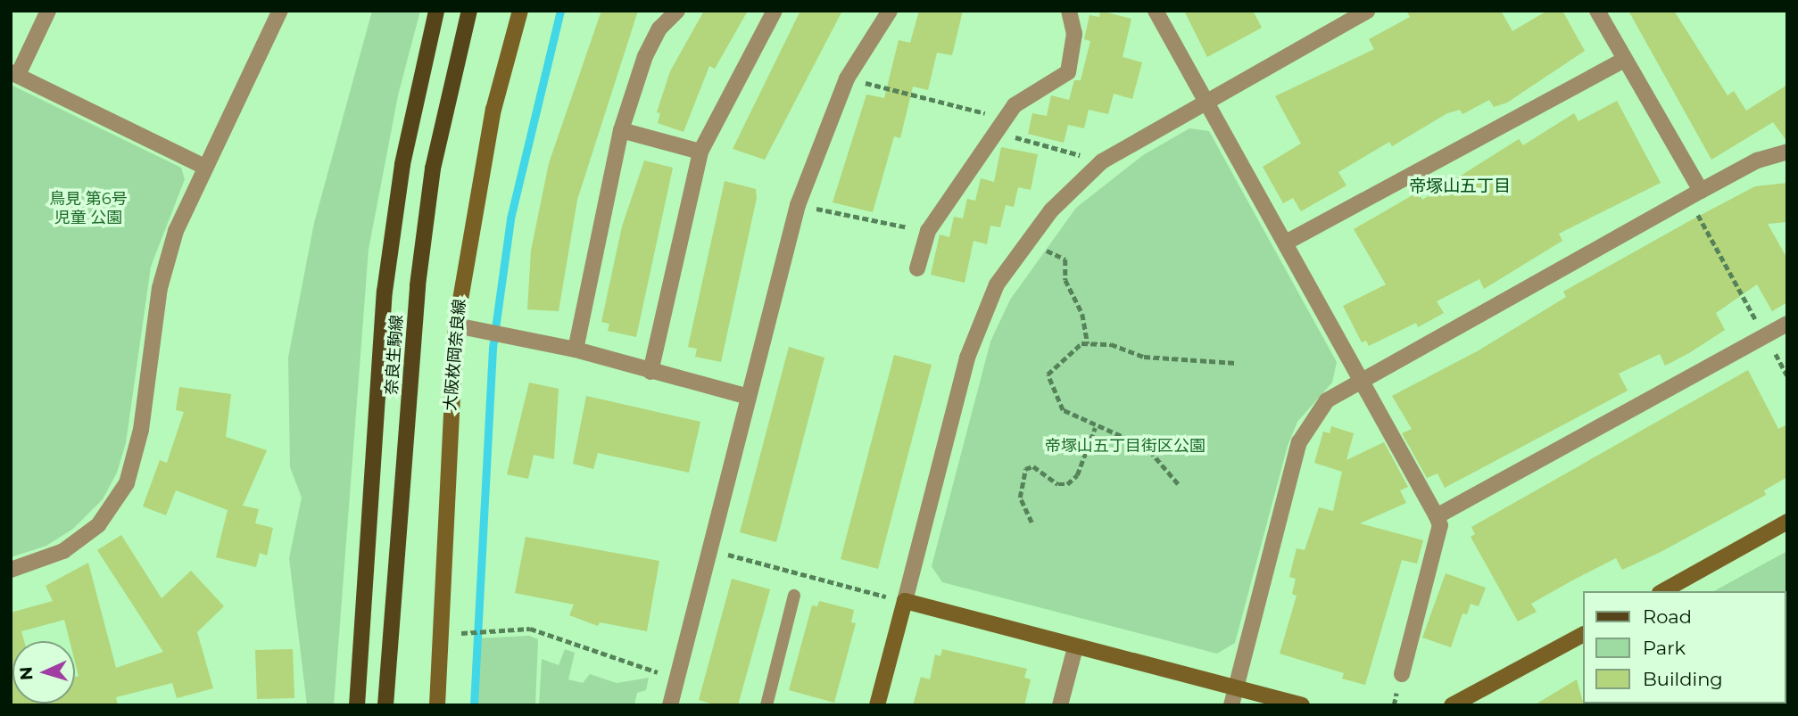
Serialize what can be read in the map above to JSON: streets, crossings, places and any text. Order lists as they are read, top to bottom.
{
  "streets": {
    "main road": ["奈良生駒線"],
    "street": ["大阪枚岡奈良線"]
  },
  "districts": ["帝塚山五丁目"],
  "parks": ["鳥見 第6号 児童 公園", "帝塚山五丁目街区公園"],
  "legend": ["Road", "Park", "Building"],
  "north": "left"
}
